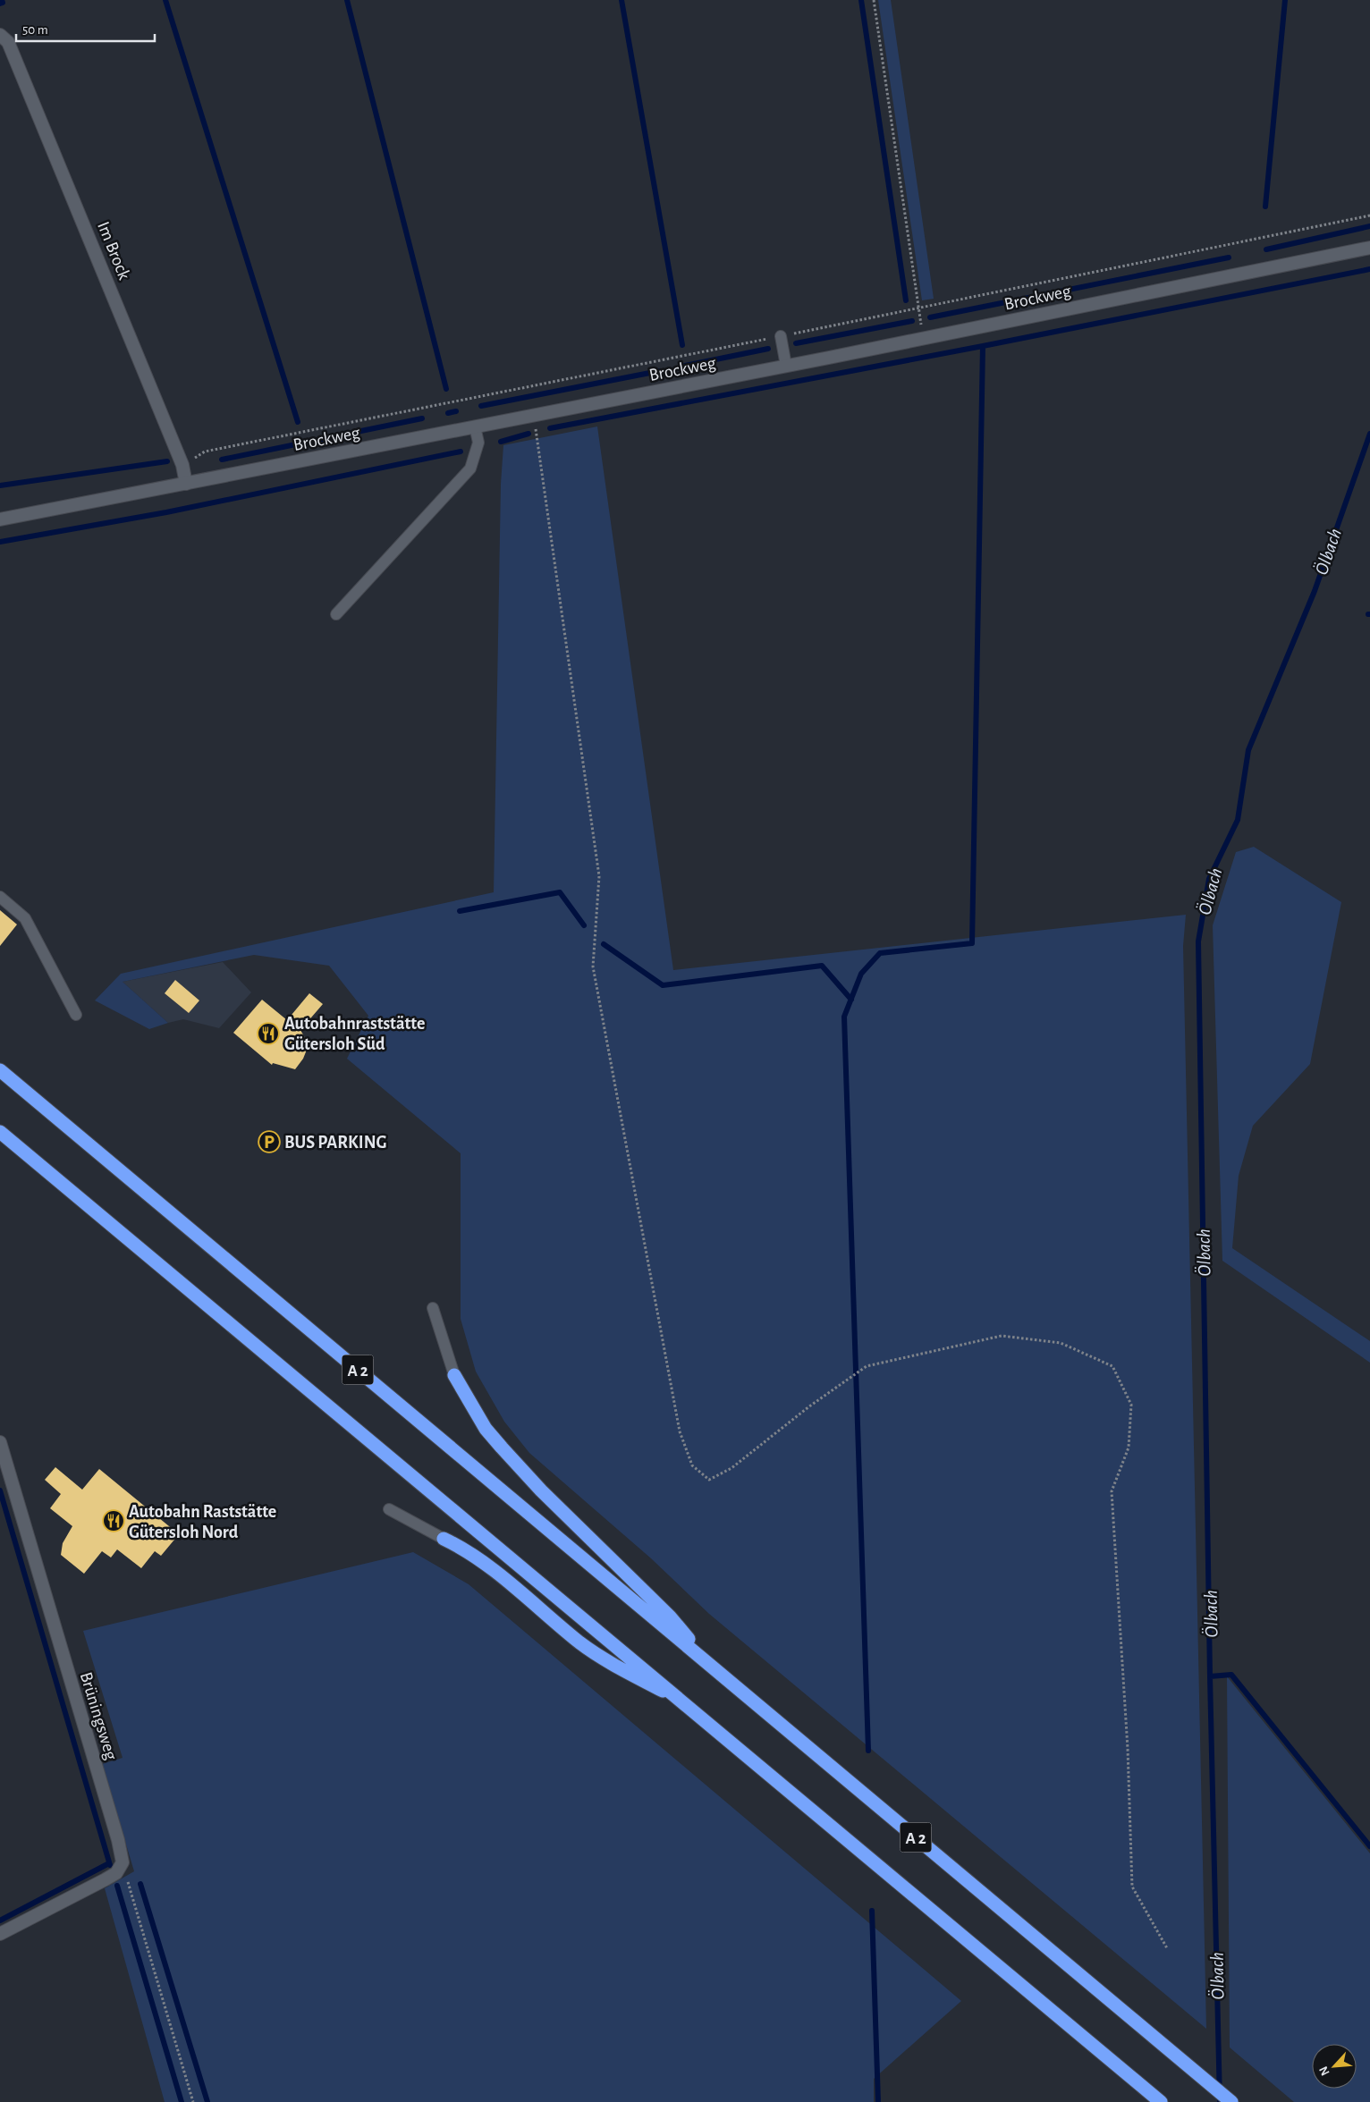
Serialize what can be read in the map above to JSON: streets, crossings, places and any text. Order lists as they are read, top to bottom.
{
  "streets": {
    "highway": ["A 2"],
    "street": ["Im Brock", "Brockweg", "Brüningsweg"]
  },
  "crossings": [
    ["Im Brock", "Brockweg"]
  ],
  "water": ["Ölbach"],
  "places": {
    "restaurant": ["Autobahnraststätte Gütersloh Süd", "Autobahn Raststätte Gütersloh Nord"],
    "parking": ["BUS PARKING"]
  },
  "scale_bar": "50 m",
  "north": "bottom left"
}
